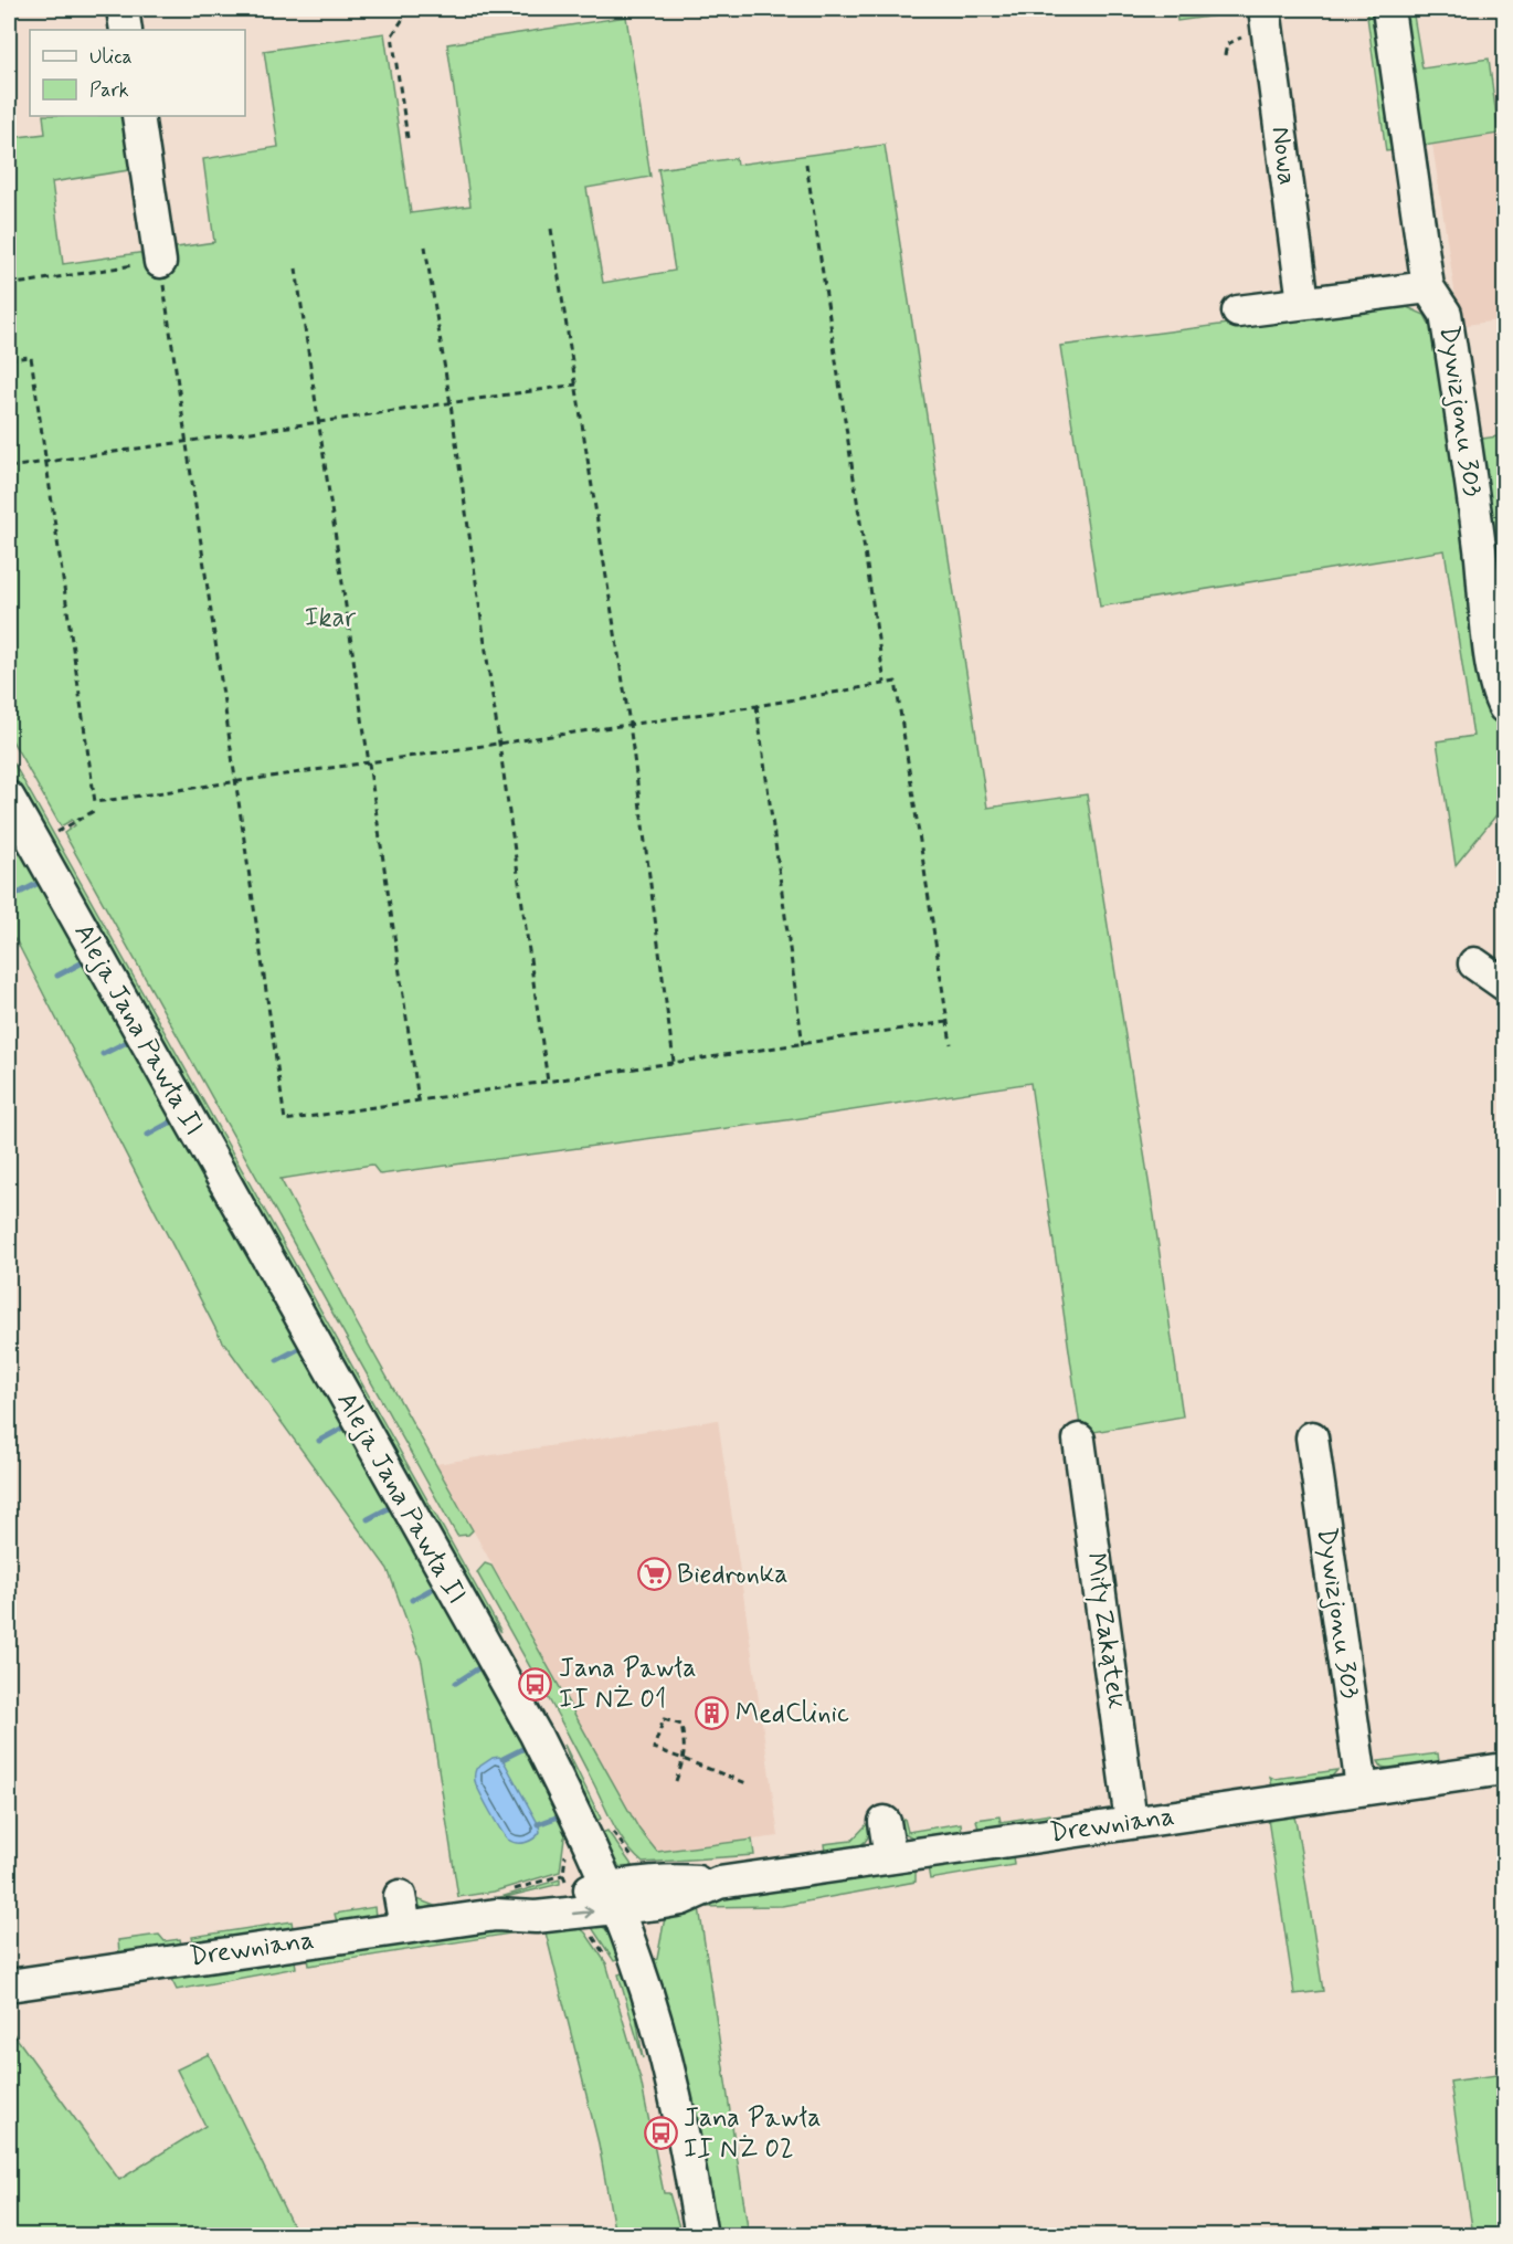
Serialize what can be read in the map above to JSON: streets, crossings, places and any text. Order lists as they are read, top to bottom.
{
  "streets": {
    "street": [
      "Nowa",
      "Dywizjonu 303",
      "Aleja Jana Pawła II",
      "Miły Zakątek",
      "Drewniana"
    ]
  },
  "crossings": [
    ["Dywizjonu 303", "Drewniana"],
    ["Aleja Jana Pawła II", "Drewniana"],
    ["Miły Zakątek", "Drewniana"]
  ],
  "parks": ["Ikar"],
  "places": {
    "supermarket": ["Biedronka"],
    "bus stop": ["Jana Pawła II NŻ 01", "Jana Pawła II NŻ 02"],
    "building": ["MedClinic"]
  },
  "legend": ["Ulica", "Park"]
}
